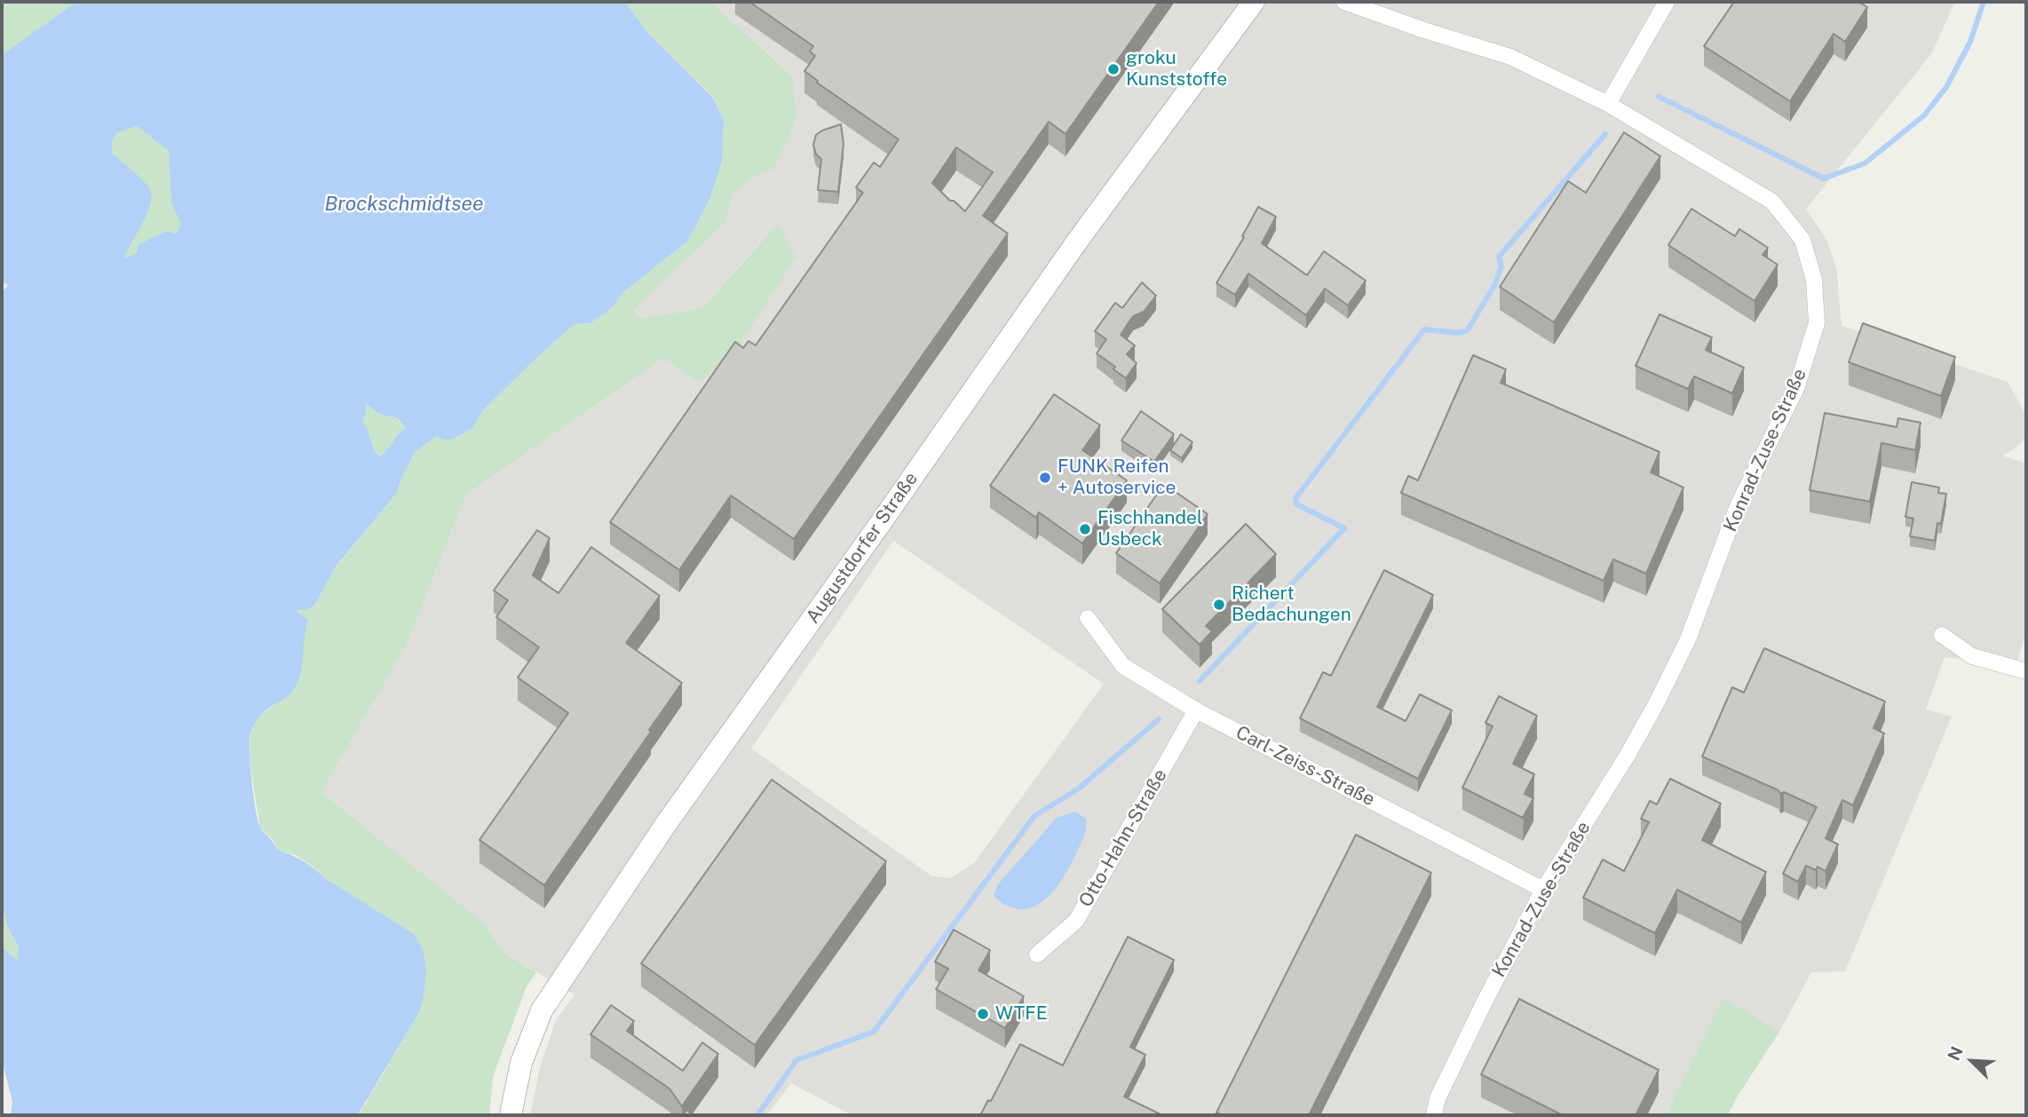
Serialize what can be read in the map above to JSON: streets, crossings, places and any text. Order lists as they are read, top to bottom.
{
  "streets": {
    "main road": ["Augustdorfer Straße"],
    "street": ["Konrad-Zuse-Straße", "Carl-Zeiss-Straße", "Otto-Hahn-Straße"]
  },
  "crossings": [
    ["Konrad-Zuse-Straße", "Carl-Zeiss-Straße"],
    ["Carl-Zeiss-Straße", "Otto-Hahn-Straße"]
  ],
  "water": ["Brockschmidtsee"],
  "places": [
    "groku Kunststoffe",
    "FUNK Reifen + Autoservice",
    "Fischhandel Usbeck",
    "Richert Bedachungen",
    "WTFE"
  ],
  "north": "top left"
}
